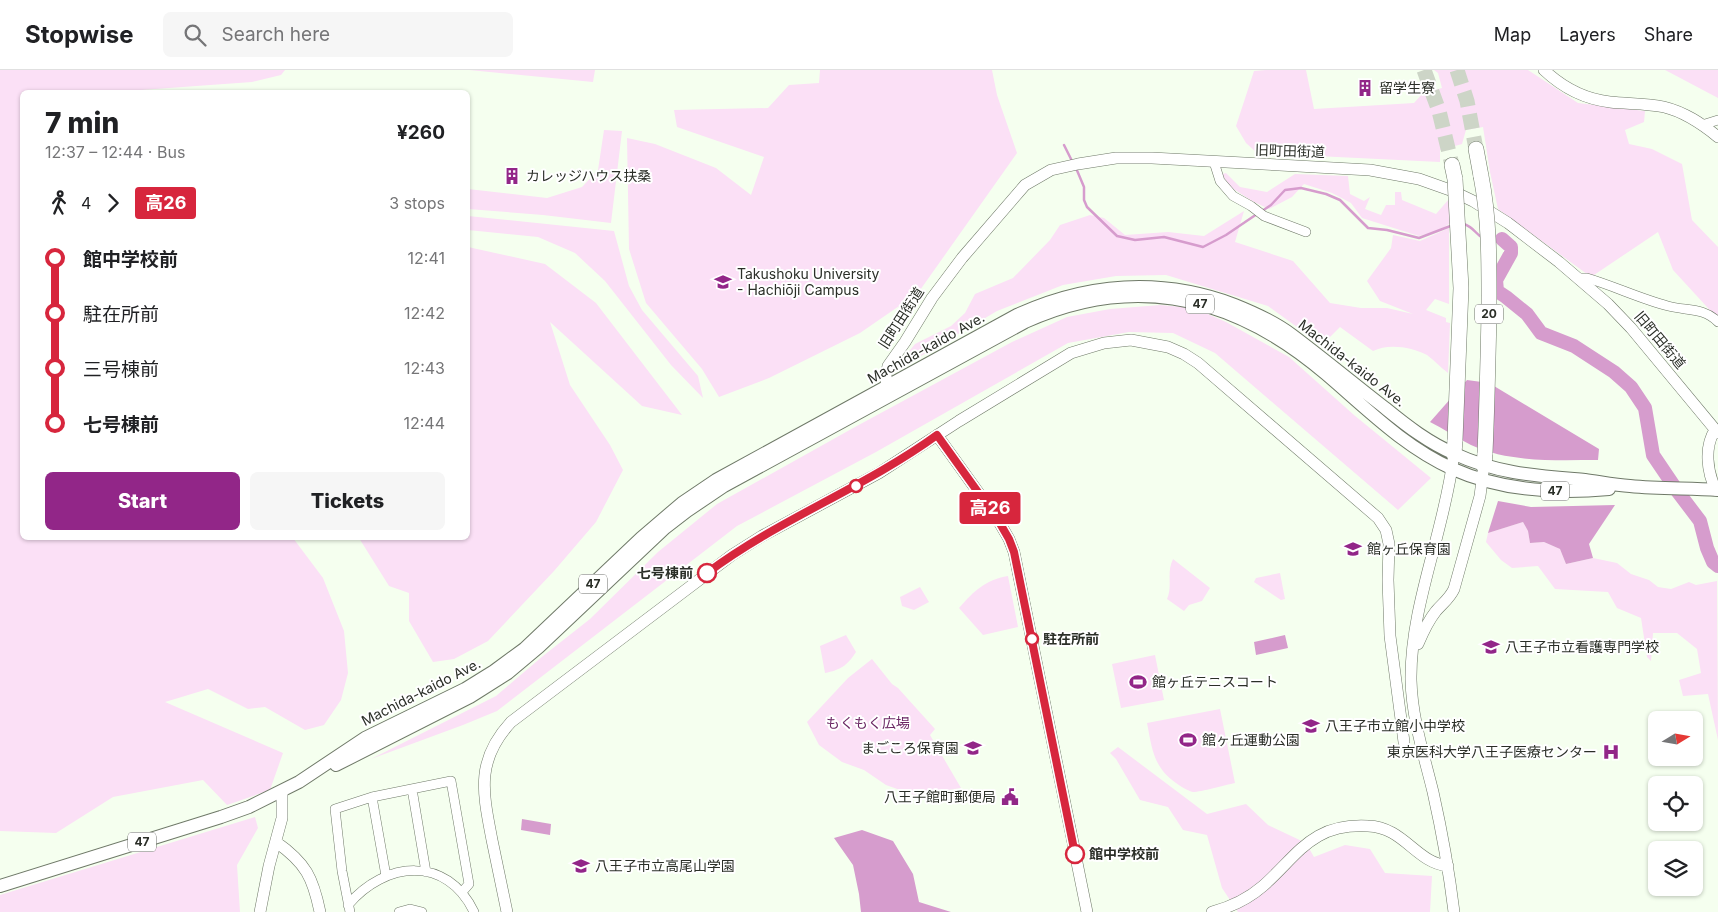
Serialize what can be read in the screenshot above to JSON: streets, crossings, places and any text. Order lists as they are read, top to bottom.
{
  "streets": {
    "highway": ["20"],
    "main road": ["47", "Machida-kaido Ave."],
    "street": ["旧町田街道"]
  },
  "crossings": [
    ["旧町田街道", "Machida-kaido Ave."],
    ["20", "Machida-kaido Ave."]
  ],
  "parks": ["もくもく広場"],
  "places": {
    "building": ["留学生寮", "カレッジハウス扶桑"],
    "school or university": [
      "Takushoku University - Hachiōji Campus",
      "館ヶ丘保育園",
      "八王子市立看護専門学校",
      "八王子市立館小中学校",
      "まごころ保育園",
      "八王子市立高尾山学園"
    ],
    "other": ["七号棟前", "駐在所前", "館中学校前"],
    "sports": ["館ヶ丘テニスコート", "館ヶ丘運動公園"],
    "hospital": ["東京医科大学八王子医療センター"],
    "public building": ["八王子館町郵便局"]
  },
  "lines": ["bus line 高26"],
  "north": "right",
  "page": {
    "header": "Stopwise",
    "search": "Search here",
    "nav": ["Map", "Layers", "Share"],
    "on_map": "高26",
    "heading": ["7 min", "12:37 – 12:44 · Bus", "¥260"],
    "legs": ["4", "高26", "3 stops"],
    "list": [
      {
        "name": "館中学校前",
        "value": "12:41"
      },
      {
        "name": "駐在所前",
        "value": "12:42"
      },
      {
        "name": "三号棟前",
        "value": "12:43"
      },
      {
        "name": "七号棟前",
        "value": "12:44"
      }
    ],
    "buttons": ["Start", "Tickets"]
  }
}
